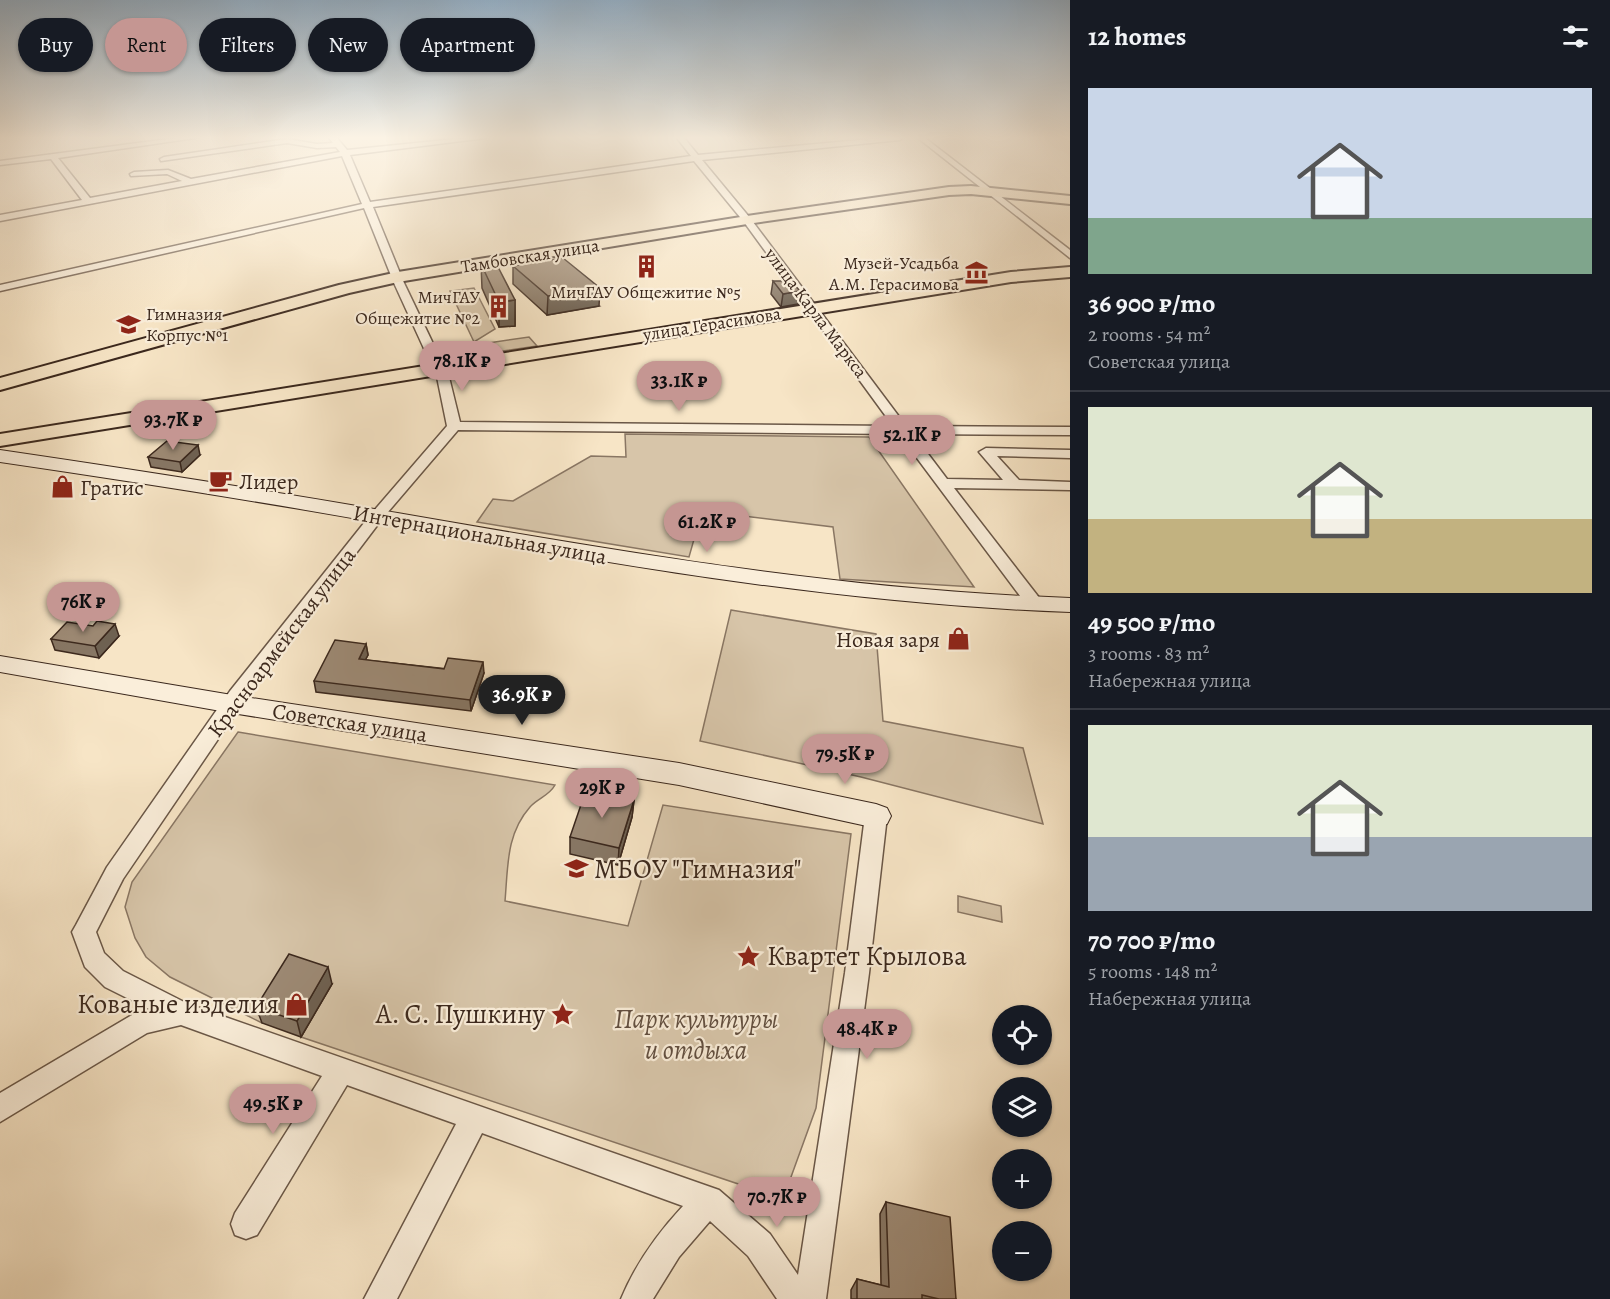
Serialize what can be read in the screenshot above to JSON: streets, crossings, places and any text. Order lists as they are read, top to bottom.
{
  "streets": {
    "main road": [
      "Тамбовская улица",
      "улица Герасимова",
      "Интернациональная улица",
      "Советская улица"
    ],
    "street": ["улица Карла Маркса", "Красноармейская улица"]
  },
  "crossings": [
    ["Тамбовская улица", "улица Карла Маркса"],
    ["улица Карла Маркса", "улица Герасимова"],
    ["улица Карла Маркса", "Интернациональная улица"],
    ["улица Герасимова", "Интернациональная улица"],
    ["Интернациональная улица", "Красноармейская улица"],
    ["Красноармейская улица", "Советская улица"]
  ],
  "parks": ["Парк культуры и отдыха"],
  "places": {
    "building": ["МичГАУ Общежитие №5", "МичГАУ Общежитие №2"],
    "museum": ["Музей-Усадьба А.М. Герасимова"],
    "school or university": ["Гимназия Корпус №1", "МБОУ \"Гимназия\""],
    "cafe": ["Лидер"],
    "shop": ["Гратис", "Новая заря", "Кованые изделия"],
    "place": ["Квартет Крылова", "А. С. Пушкину"]
  },
  "page": {
    "heading": "12 homes",
    "chip": [
      "Buy",
      "Rent",
      "Filters",
      "New",
      "Apartment"
    ],
    "list": [
      {
        "name": "36 900 ₽/mo",
        "note": "2 rooms · 54 m² · Советская улица"
      },
      {
        "name": "49 500 ₽/mo",
        "note": "3 rooms · 83 m² · Набережная улица"
      },
      {
        "name": "70 700 ₽/mo",
        "note": "5 rooms · 148 m² · Набережная улица"
      }
    ],
    "price": [
      "78.1K ₽",
      "33.1K ₽",
      "93.7K ₽",
      "52.1K ₽",
      "61.2K ₽",
      "76K ₽",
      "36.9K ₽",
      "79.5K ₽",
      "29K ₽",
      "48.4K ₽",
      "49.5K ₽",
      "70.7K ₽"
    ],
    "map_buttons": ["+", "−"]
  }
}
